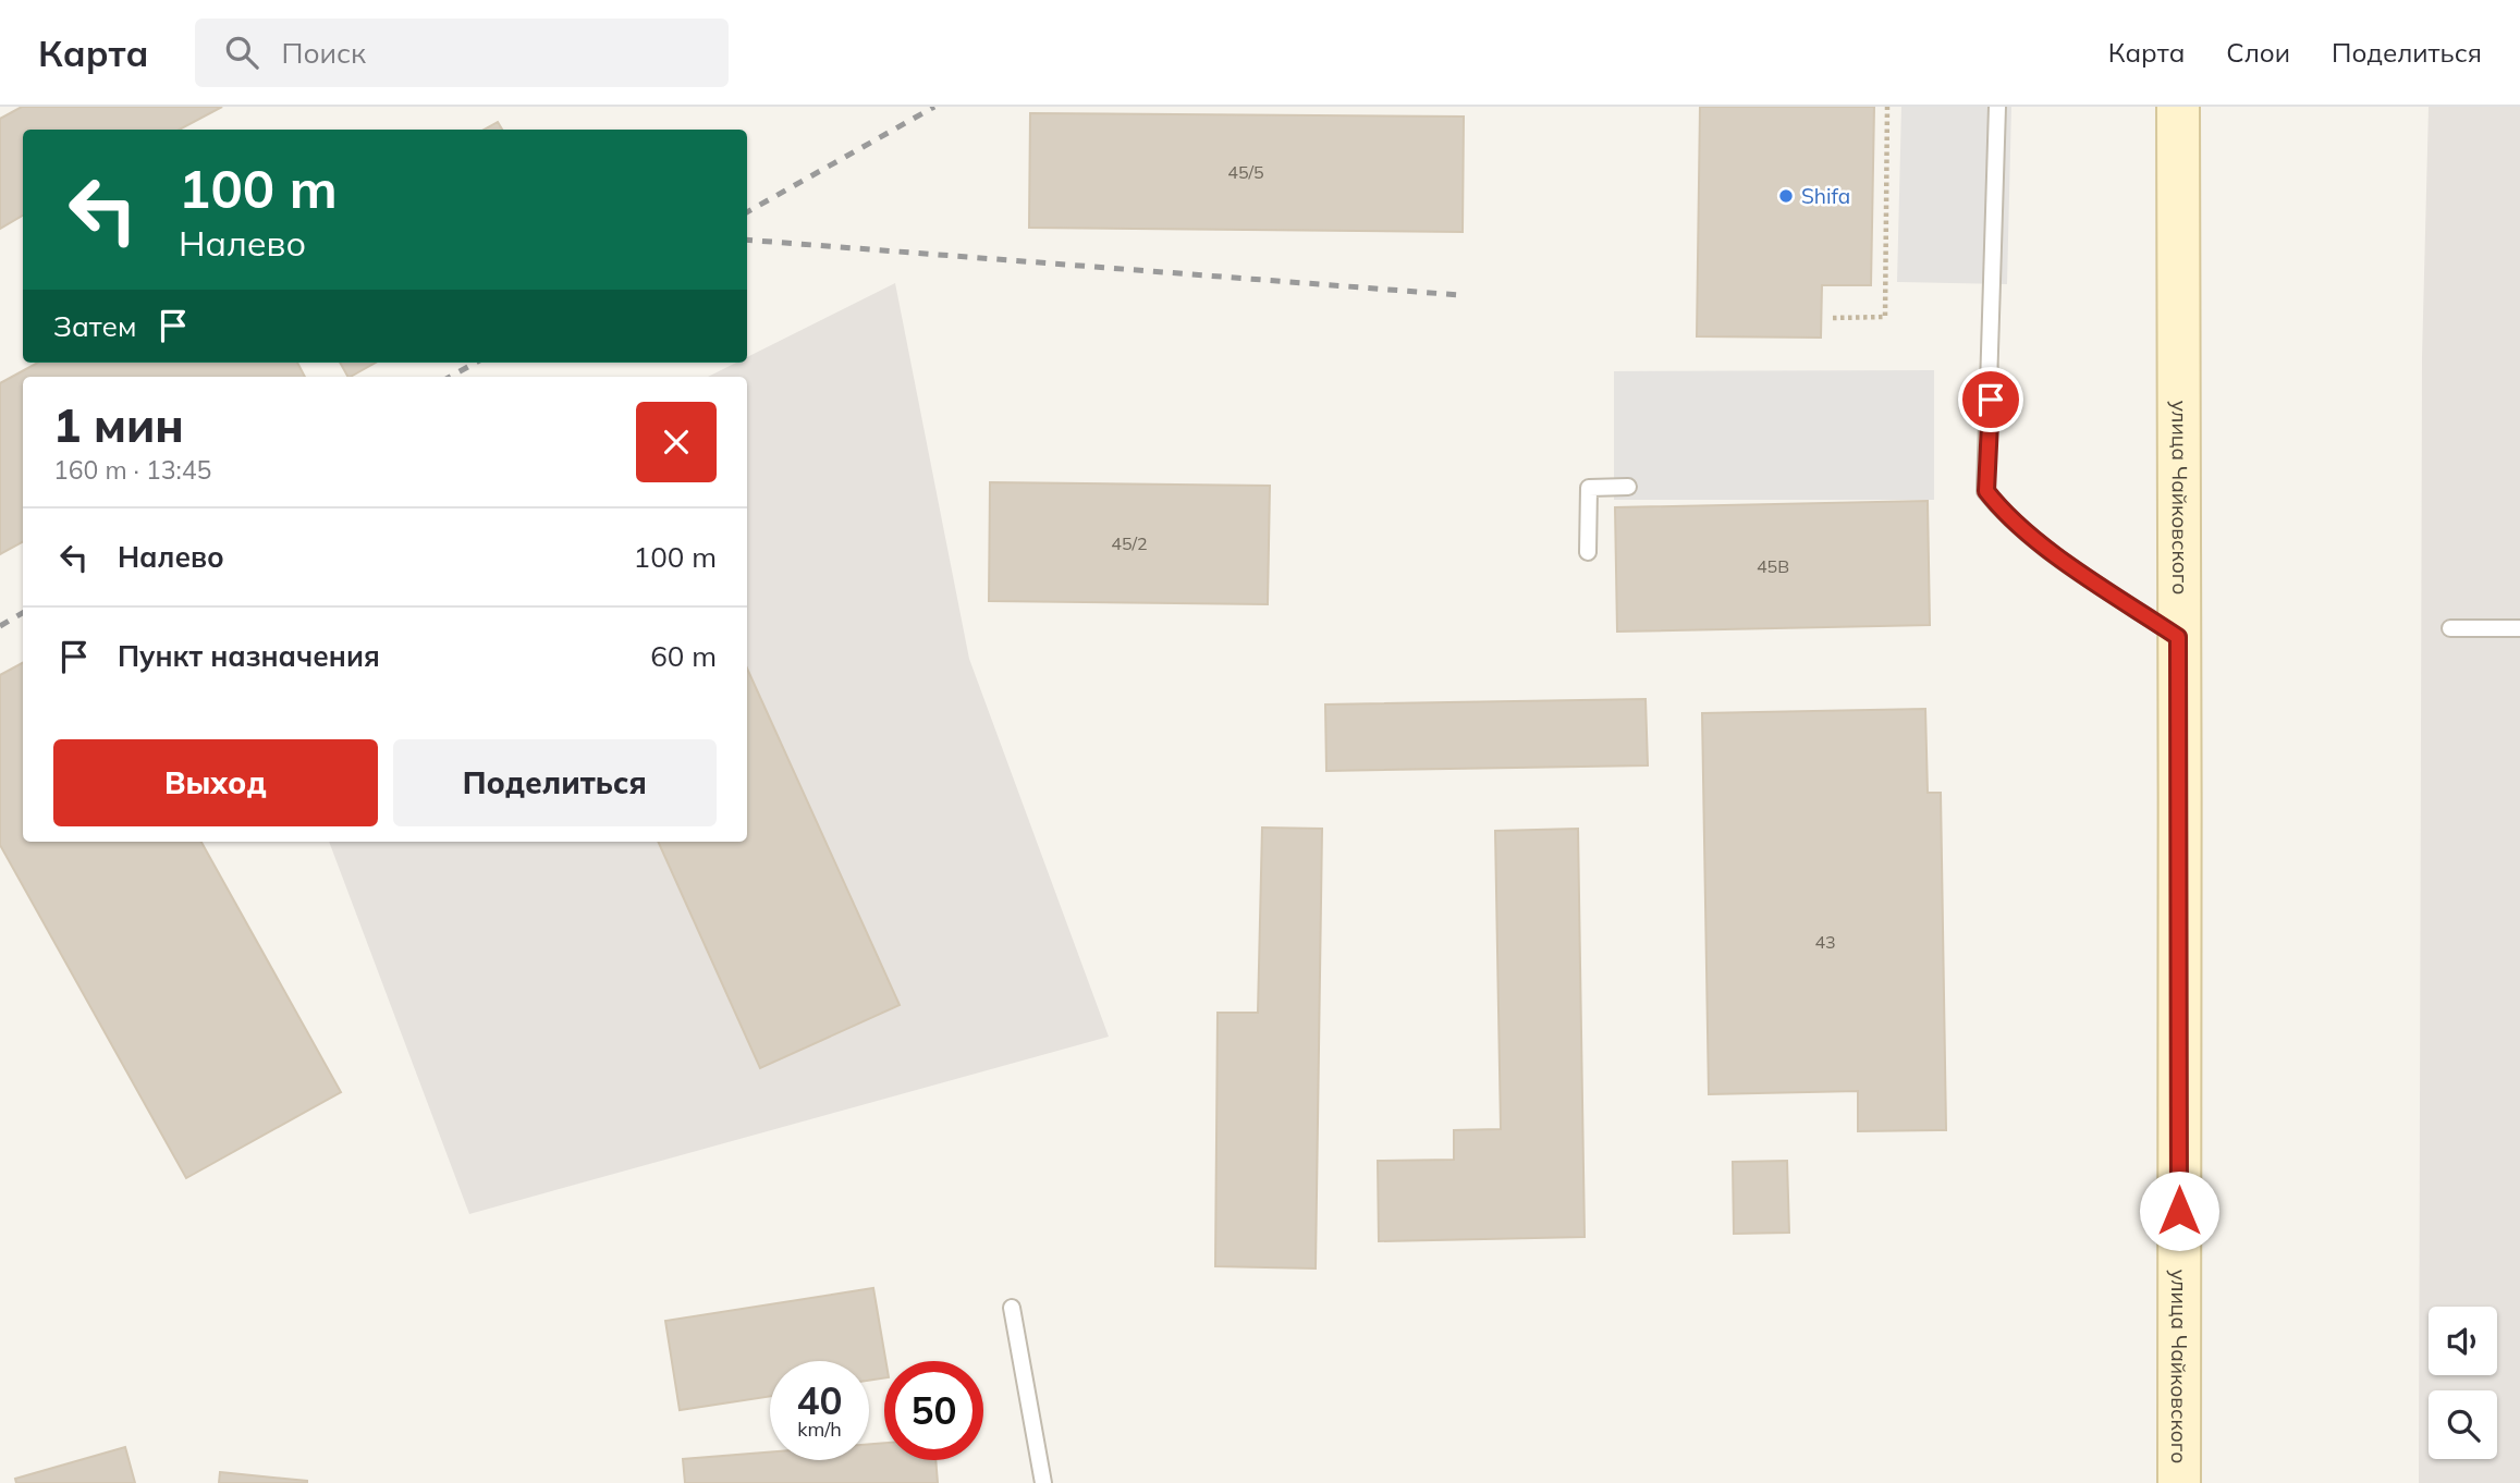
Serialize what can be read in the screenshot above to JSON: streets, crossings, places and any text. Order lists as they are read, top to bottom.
{
  "streets": {
    "main road": ["улица Чайковского"]
  },
  "places": ["Shifa"],
  "house_numbers": [
    "45/5",
    "45/2",
    "45В",
    "43"
  ],
  "page": {
    "header": "Карта",
    "search": "Поиск",
    "nav": ["Карта", "Слои", "Поделиться"],
    "turn": ["100 m", "Налево"],
    "then": "Затем",
    "heading": ["1 мин", "160 m · 13:45"],
    "list": [
      {
        "name": "Налево",
        "value": "100 m"
      },
      {
        "name": "Пункт назначения",
        "value": "60 m"
      }
    ],
    "buttons": ["Выход", "Поделиться"],
    "speed": "40 km/h",
    "limit": "50"
  }
}
